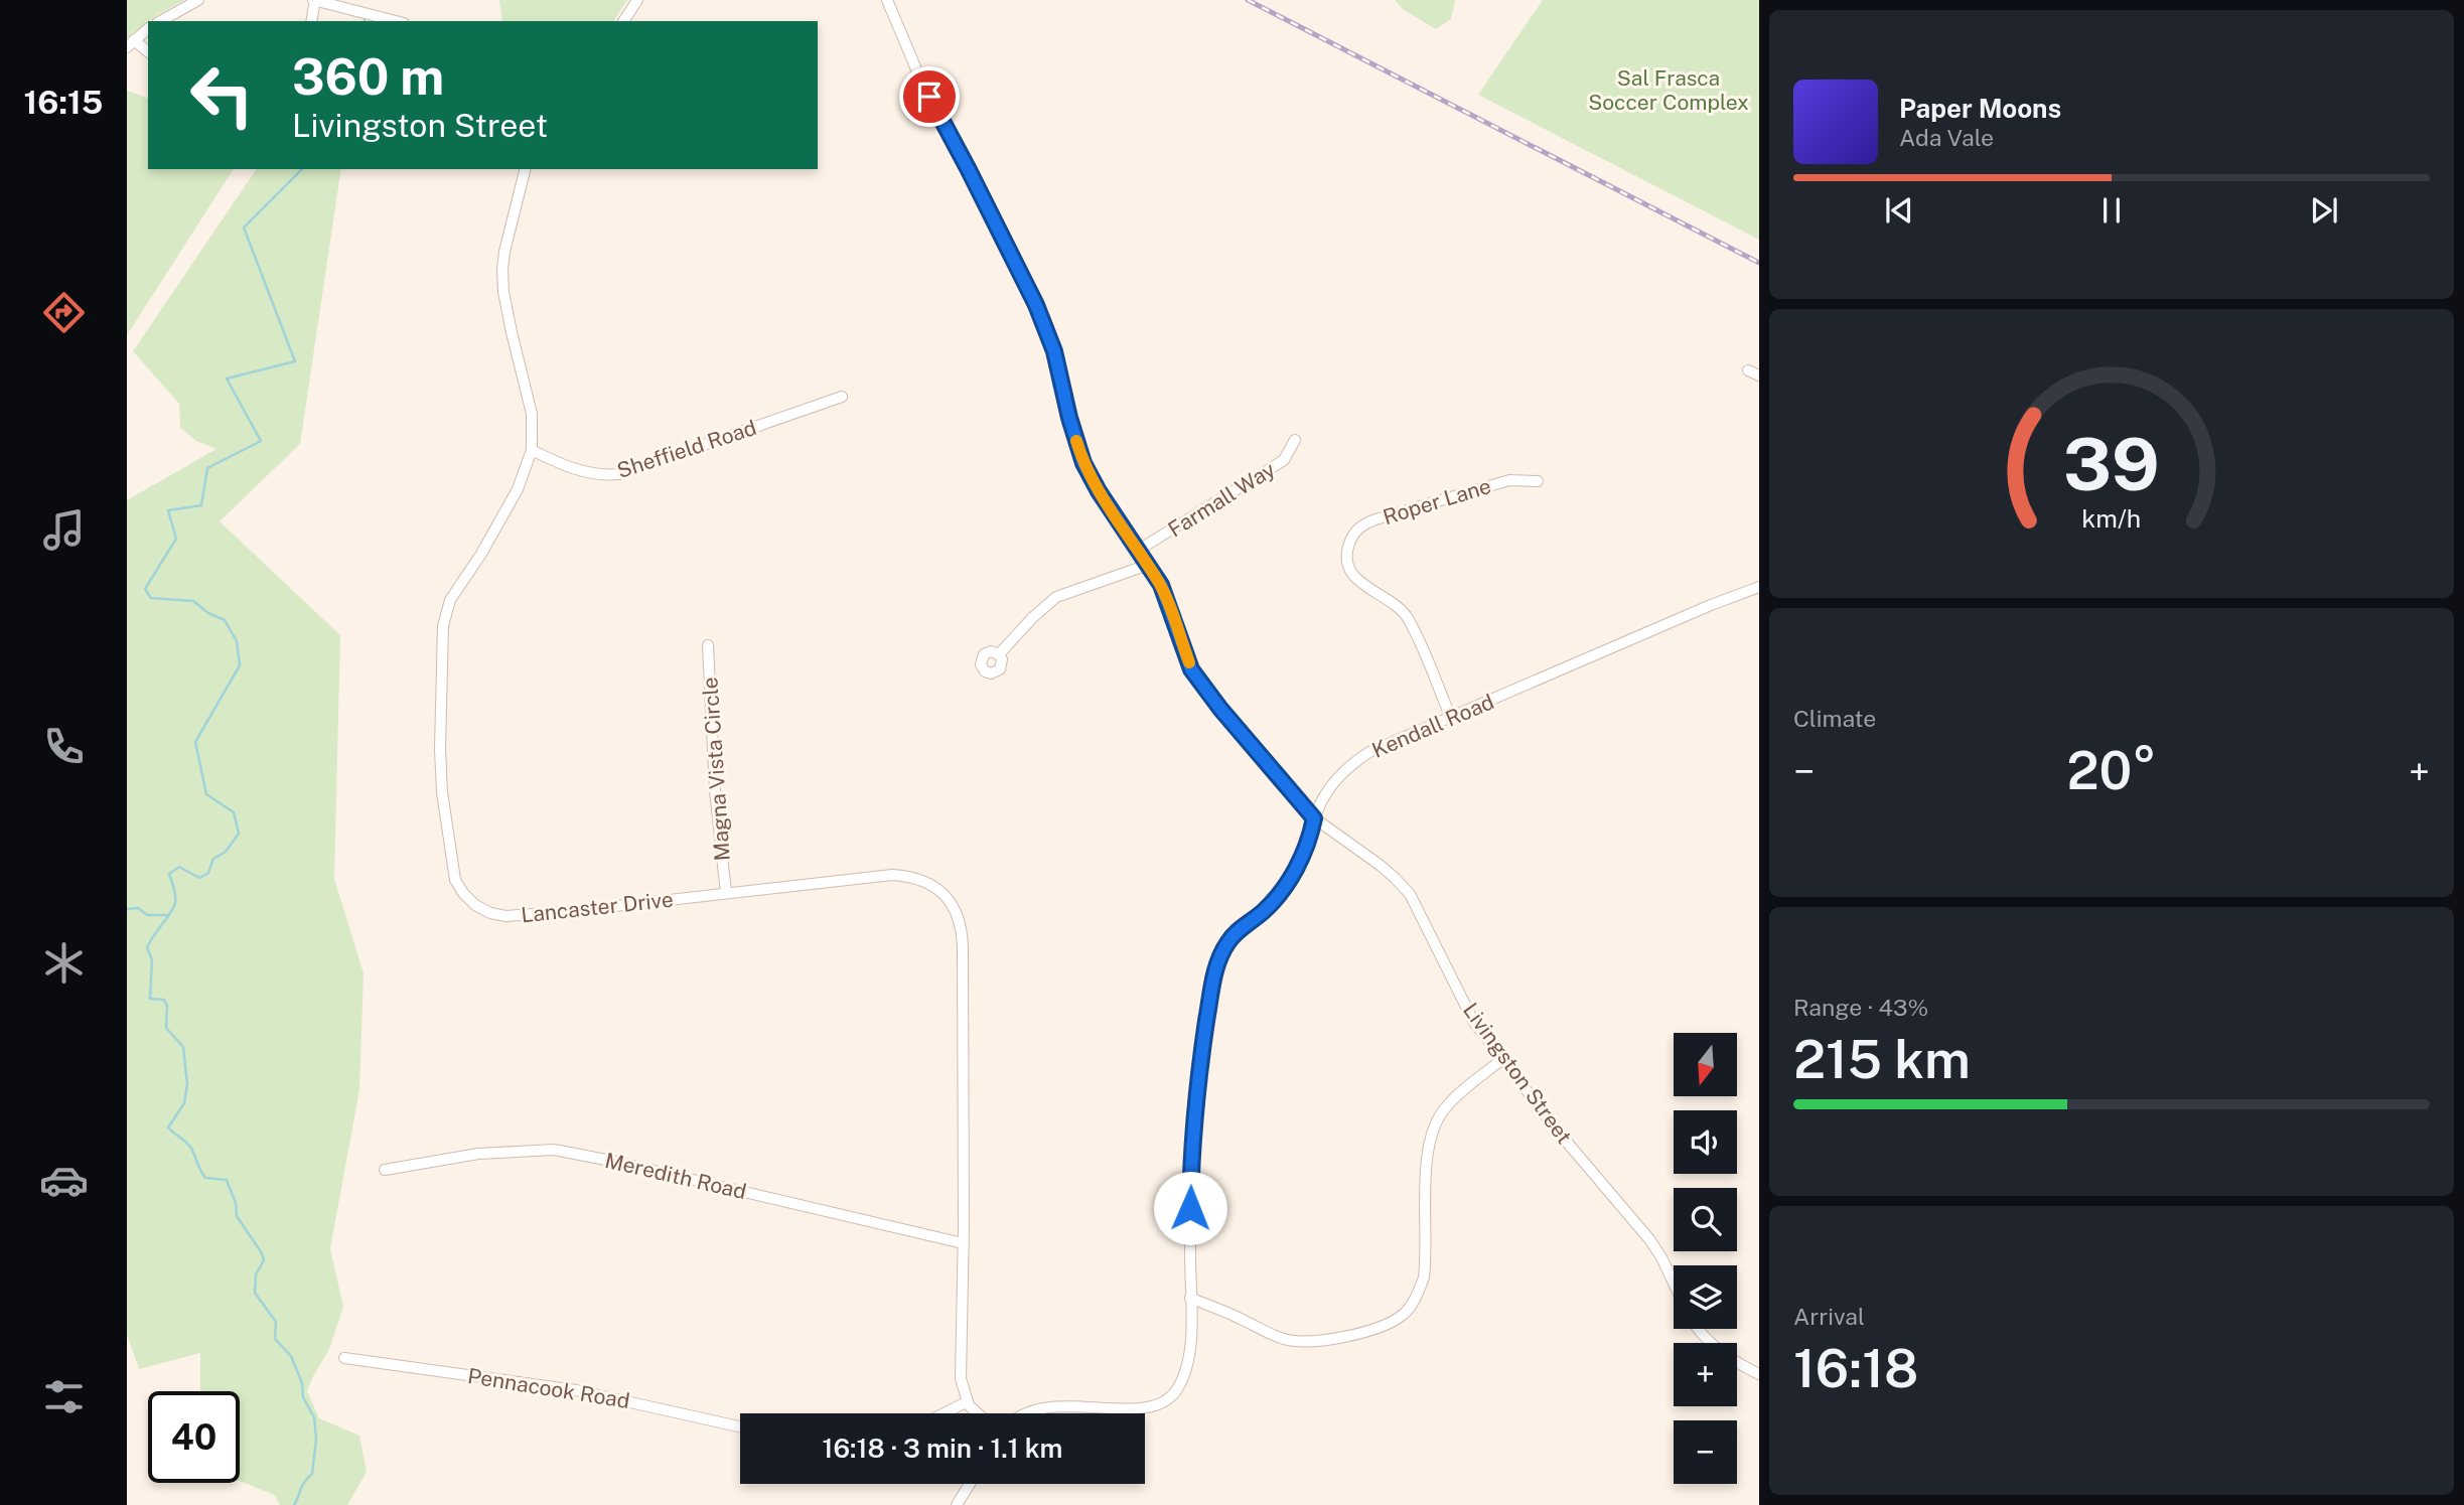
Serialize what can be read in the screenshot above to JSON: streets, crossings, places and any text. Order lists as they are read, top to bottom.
{
  "streets": {
    "street": [
      "Sheffield Road",
      "Farmall Way",
      "Roper Lane",
      "Kendall Road",
      "Magna Vista Circle",
      "Lancaster Drive",
      "Livingston Street",
      "Meredith Road",
      "Pennacook Road"
    ]
  },
  "crossings": [
    ["Sheffield Road", "Lancaster Drive"],
    ["Farmall Way", "Livingston Street"],
    ["Roper Lane", "Kendall Road"],
    ["Kendall Road", "Livingston Street"],
    ["Magna Vista Circle", "Lancaster Drive"],
    ["Lancaster Drive", "Meredith Road"]
  ],
  "parks": ["Sal Frasca Soccer Complex"],
  "north": "bottom",
  "page": {
    "tabs": "16:15",
    "turn": ["360 m", "Livingston Street"],
    "song": ["Paper Moons", "Ada Vale"],
    "tile": [
      "Climate",
      ["Range · 43%", "215 km"],
      ["Arrival", "16:18"]
    ],
    "heat": ["−", "20°", "+"],
    "map_buttons": ["+", "−"],
    "limit": "40",
    "trip": "16:18 · 3 min · 1.1 km",
    "gauge": ["39", "km/h"]
  }
}
